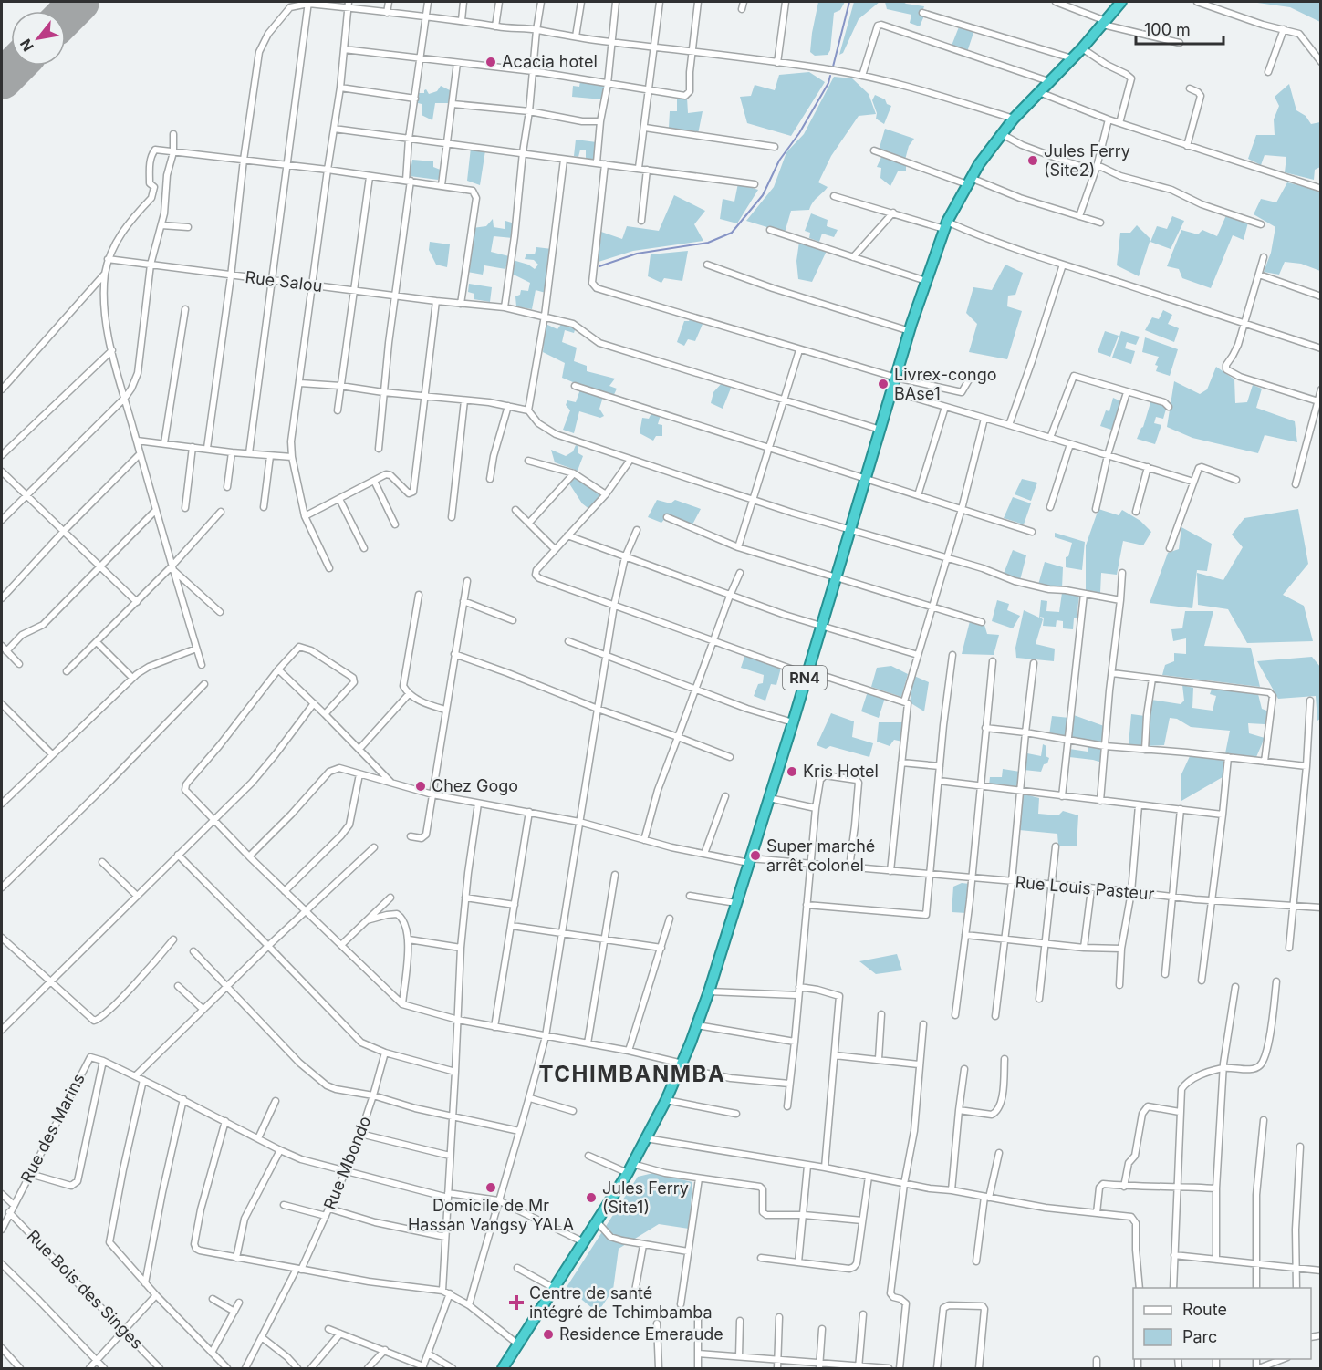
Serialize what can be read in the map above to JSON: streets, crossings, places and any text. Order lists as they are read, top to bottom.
{
  "streets": {
    "highway": ["RN4"],
    "street": [
      "Rue Salou",
      "Rue Louis Pasteur",
      "Rue des Marins",
      "Rue Mbondo",
      "Rue Bois des Singes"
    ]
  },
  "crossings": [
    ["Rue Salou", "RN4"],
    ["RN4", "Rue Louis Pasteur"],
    ["Rue des Marins", "Rue Bois des Singes"]
  ],
  "districts": ["TCHIMBANMBA"],
  "places": {
    "other": [
      "Acacia hotel",
      "Jules Ferry (Site2)",
      "Livrex-congo BAse1",
      "Kris Hotel",
      "Chez Gogo",
      "Super marché arrêt colonel",
      "Domicile de Mr Hassan Vangsy YALA",
      "Jules Ferry (Site1)",
      "Residence Emeraude"
    ],
    "health": ["Centre de santé intégré de Tchimbamba"]
  },
  "legend": ["Route", "Parc"],
  "scale_bar": "100 m",
  "north": "bottom left"
}
